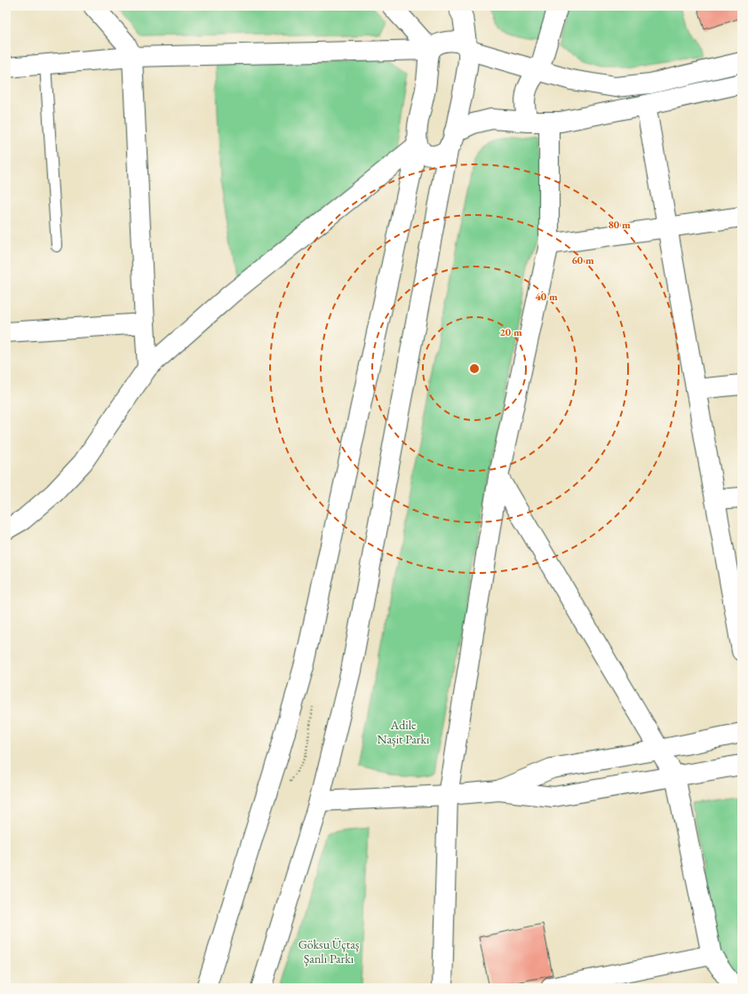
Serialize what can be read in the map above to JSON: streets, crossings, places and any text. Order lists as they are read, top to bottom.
{
  "parks": ["Adile Naşit Parkı", "Göksu Üçtaş Şanlı Parkı"],
  "rings": [
    "80 m",
    "60 m",
    "40 m",
    "20 m"
  ]
}
